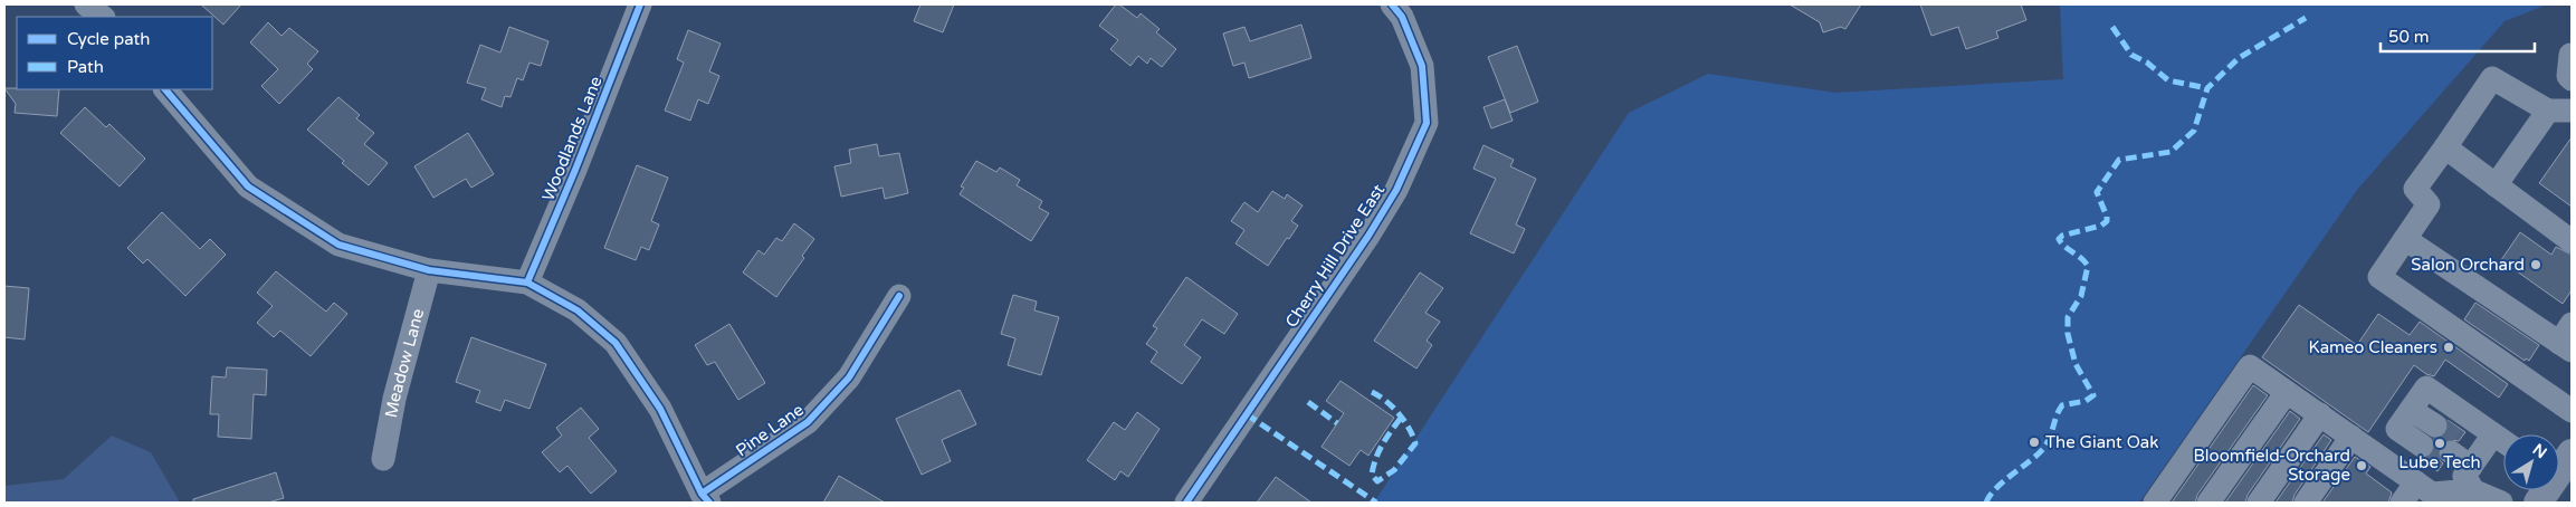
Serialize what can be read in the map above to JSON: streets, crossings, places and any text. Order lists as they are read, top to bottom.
{
  "streets": {
    "street": [
      "Woodlands Lane",
      "Cherry Hill Drive East",
      "Meadow Lane",
      "Pine Lane"
    ]
  },
  "places": [
    "Salon Orchard",
    "Kameo Cleaners",
    "The Giant Oak",
    "Lube Tech",
    "Bloomfield-Orchard Storage"
  ],
  "legend": ["Cycle path", "Path"],
  "scale_bar": "50 m",
  "north": "top right"
}
